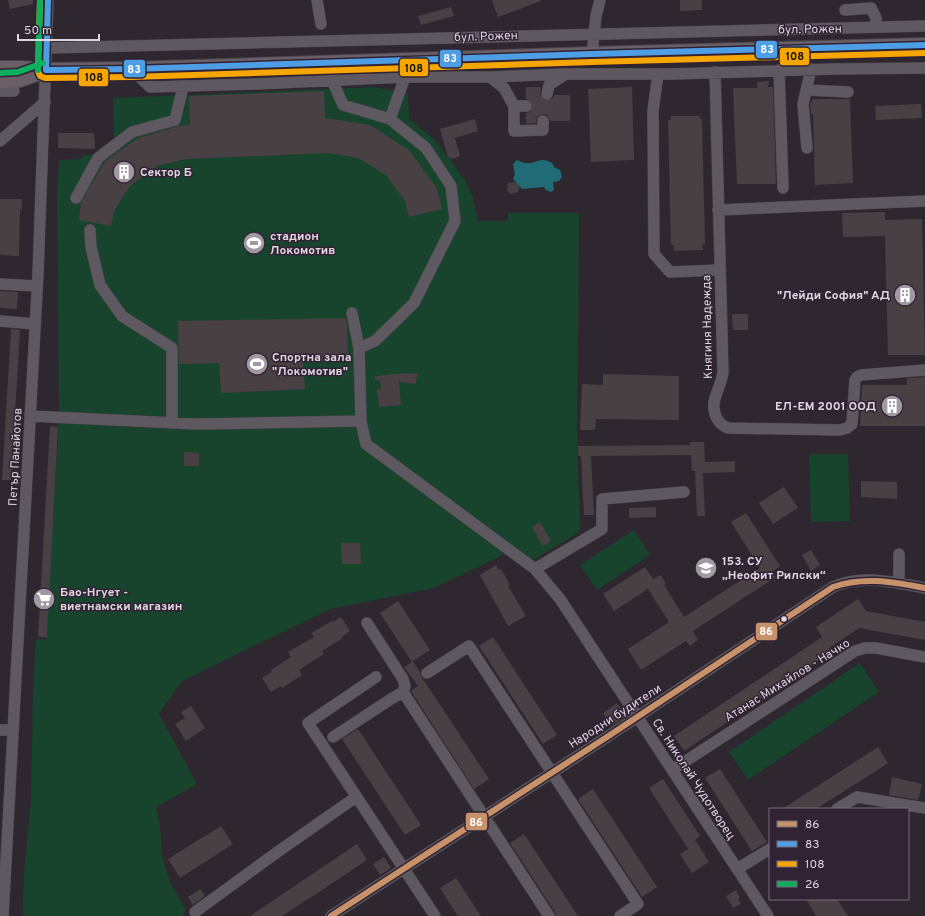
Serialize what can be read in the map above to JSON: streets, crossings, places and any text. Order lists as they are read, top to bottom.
{
  "streets": {
    "main road": ["бул. Рожен"],
    "street": [
      "Княгиня Надежда",
      "Петър Панайотов",
      "Атанас Михайлов - Начко",
      "Народни будители",
      "Св. Николай Чудотворец"
    ]
  },
  "crossings": [
    ["бул. Рожен", "Петър Панайотов"],
    ["Атанас Михайлов - Начко", "Св. Николай Чудотворец"],
    ["Народни будители", "Св. Николай Чудотворец"]
  ],
  "places": {
    "building": ["Сектор Б", "\"Лейди София\" АД", "ЕЛ-ЕМ 2001 ООД"],
    "sports": ["стадион Локомотив", "Спортна зала \"Локомотив\""],
    "school or university": ["153. СУ „Неофит Рилски“"],
    "supermarket": ["Бао-Нгует - виетнамски магазин"]
  },
  "lines": [
    "transit line 83",
    "transit line 108",
    "transit line 26",
    "transit line 86"
  ],
  "legend": [
    "86",
    "83",
    "108",
    "26"
  ],
  "scale_bar": "50 m"
}
